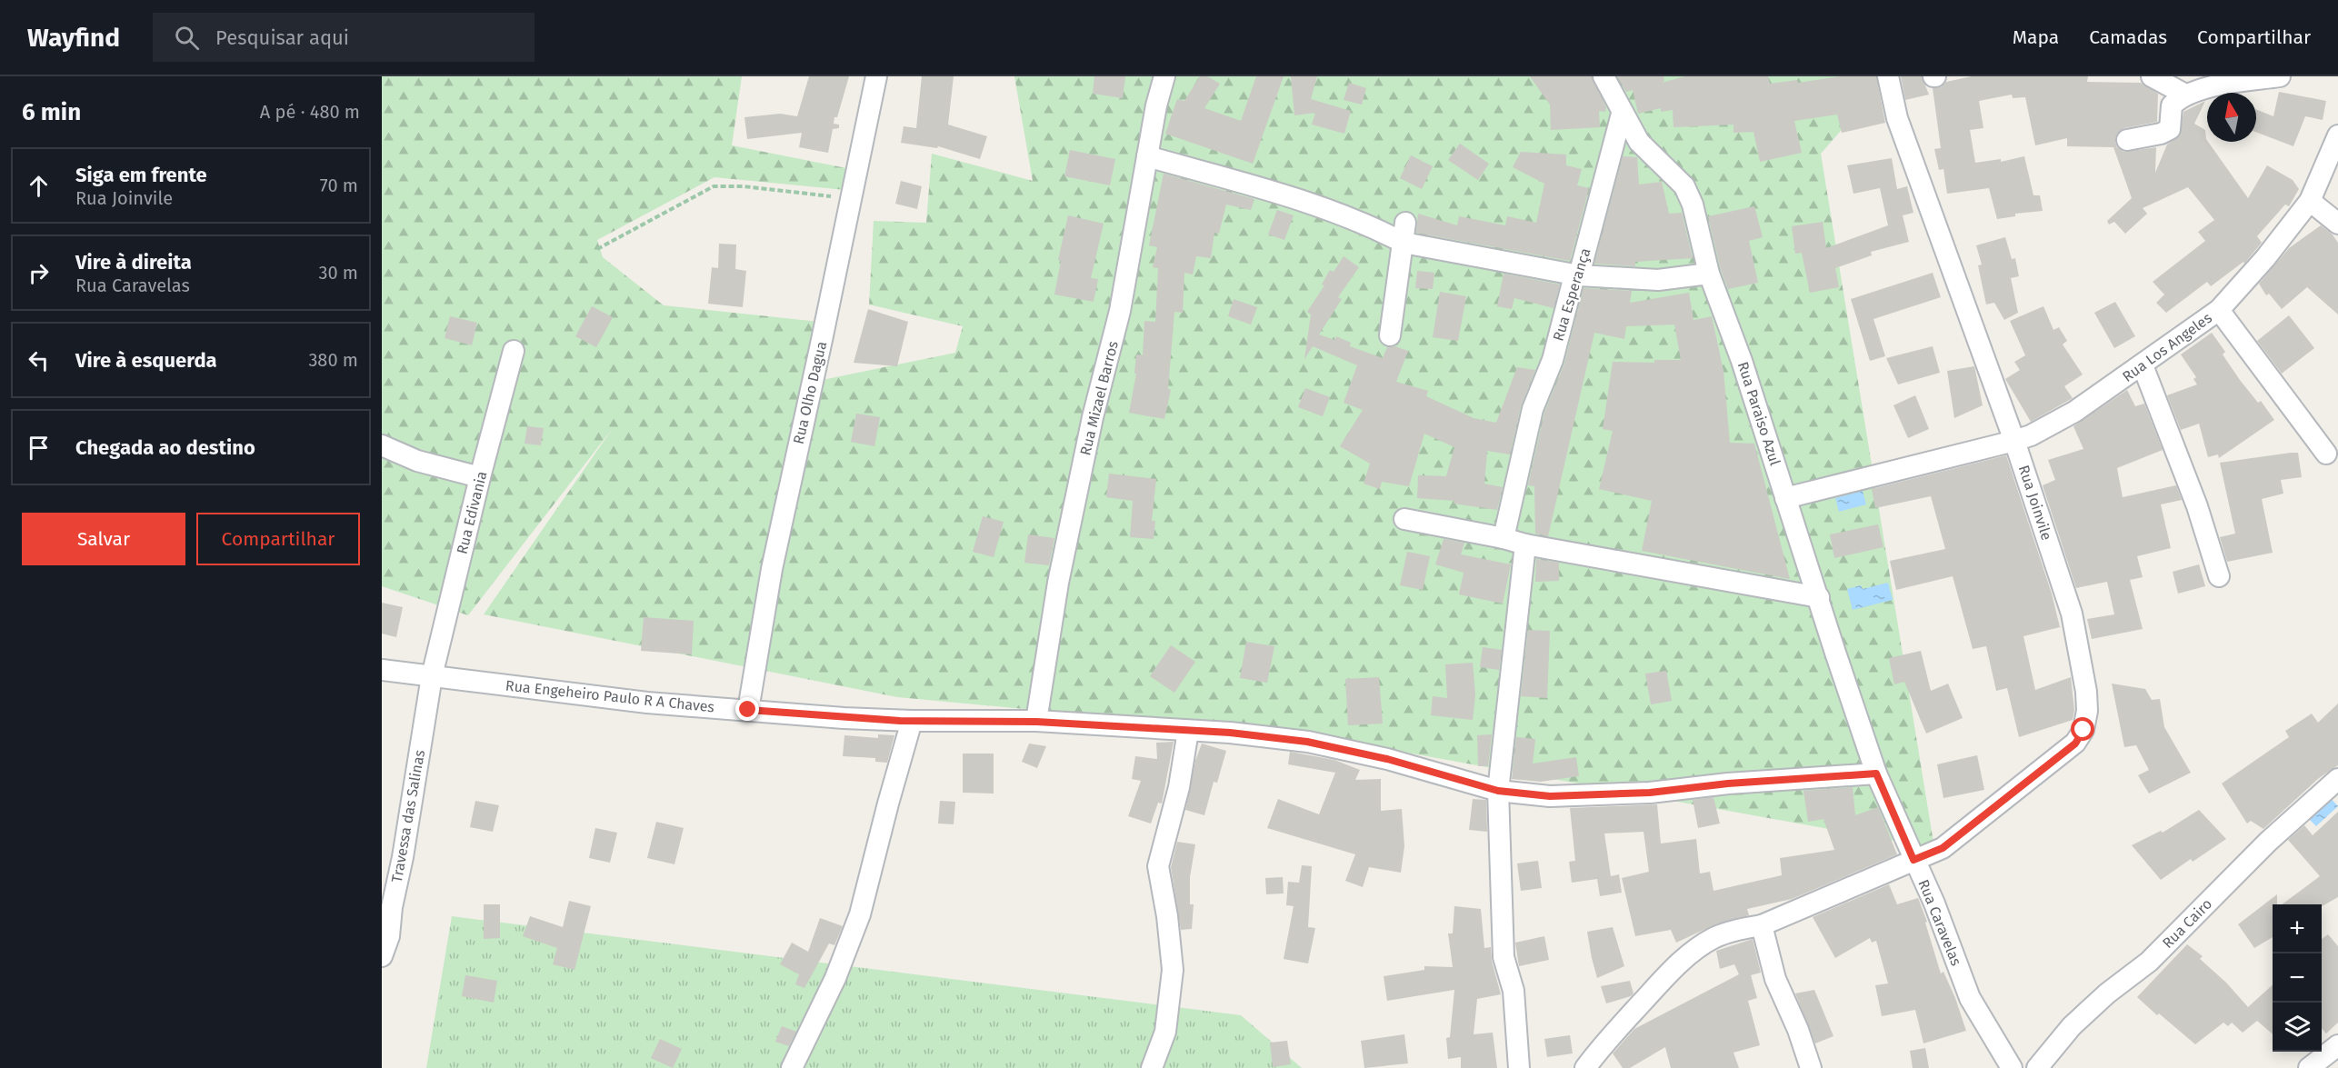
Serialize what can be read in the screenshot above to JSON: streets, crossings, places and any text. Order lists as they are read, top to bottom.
{
  "streets": {
    "street": [
      "Rua Esperança",
      "Rua Los Angeles",
      "Rua Olho Dagua",
      "Rua Mizael Barros",
      "Rua Paraiso Azul",
      "Rua Joinvile",
      "Rua Edivania",
      "Rua Engeheiro Paulo R A Chaves",
      "Travessa das Salinas",
      "Rua Caravelas",
      "Rua Cairo"
    ]
  },
  "crossings": [
    ["Rua Esperança", "Rua Paraiso Azul"],
    ["Rua Los Angeles", "Rua Paraiso Azul"],
    ["Rua Los Angeles", "Rua Joinvile"],
    ["Rua Olho Dagua", "Rua Engeheiro Paulo R A Chaves"],
    ["Rua Mizael Barros", "Rua Engeheiro Paulo R A Chaves"],
    ["Rua Paraiso Azul", "Rua Engeheiro Paulo R A Chaves"],
    ["Rua Paraiso Azul", "Rua Caravelas"],
    ["Rua Joinvile", "Rua Caravelas"],
    ["Rua Edivania", "Rua Engeheiro Paulo R A Chaves"],
    ["Rua Edivania", "Travessa das Salinas"],
    ["Rua Engeheiro Paulo R A Chaves", "Travessa das Salinas"],
    ["Rua Engeheiro Paulo R A Chaves", "Rua Caravelas"]
  ],
  "north": "top",
  "page": {
    "header": "Wayfind",
    "search": "Pesquisar aqui",
    "nav": ["Mapa", "Camadas", "Compartilhar"],
    "heading": ["6 min", "A pé · 480 m"],
    "list": [
      ["Siga em frente", "Rua Joinvile", "70 m"],
      ["Vire à direita", "Rua Caravelas", "30 m"],
      ["Vire à esquerda", "380 m"],
      "Chegada ao destino"
    ],
    "buttons": ["Salvar", "Compartilhar"],
    "map_buttons": ["+", "−"]
  }
}
